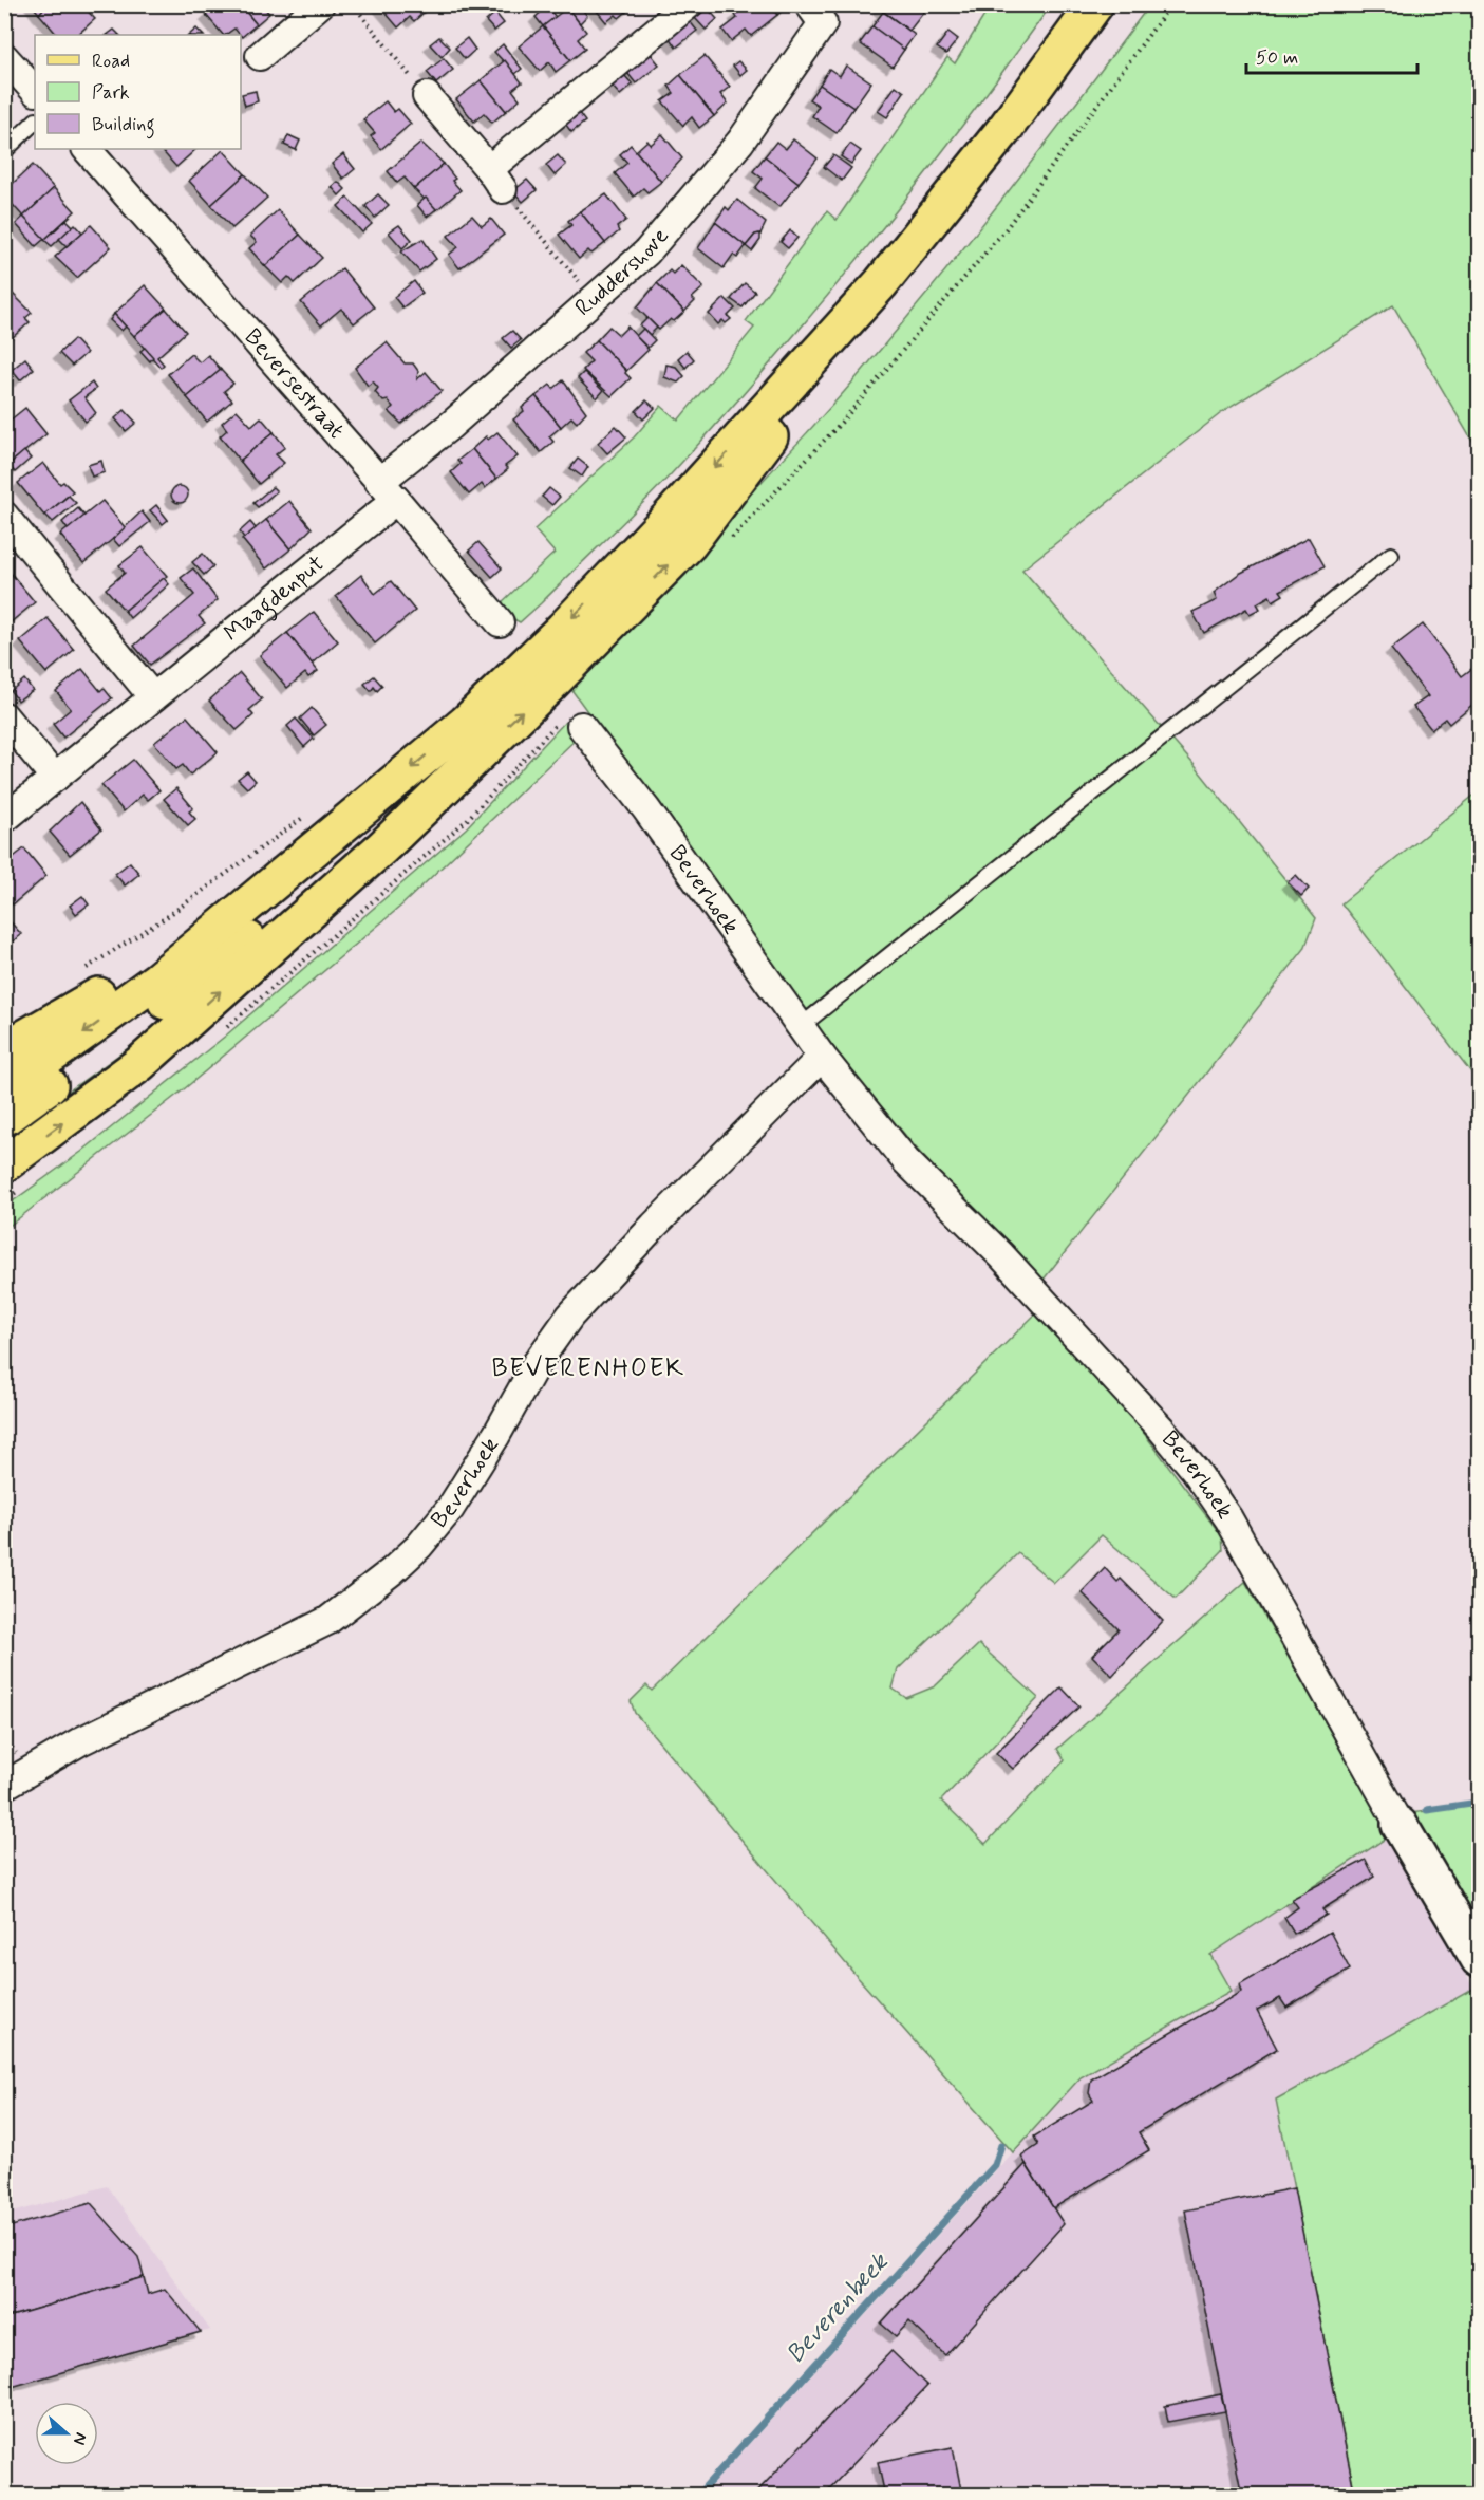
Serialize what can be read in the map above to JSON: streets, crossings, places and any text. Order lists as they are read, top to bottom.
{
  "streets": {
    "street": [
      "Ruddershove",
      "Beversestraat",
      "Maagdenput",
      "Beverhoek"
    ]
  },
  "crossings": [
    ["Ruddershove", "Beversestraat"],
    ["Ruddershove", "Maagdenput"],
    ["Beversestraat", "Maagdenput"]
  ],
  "districts": ["BEVERENHOEK"],
  "water": ["Beverenbeek"],
  "legend": ["Road", "Park", "Building"],
  "scale_bar": "50 m",
  "north": "right"
}
